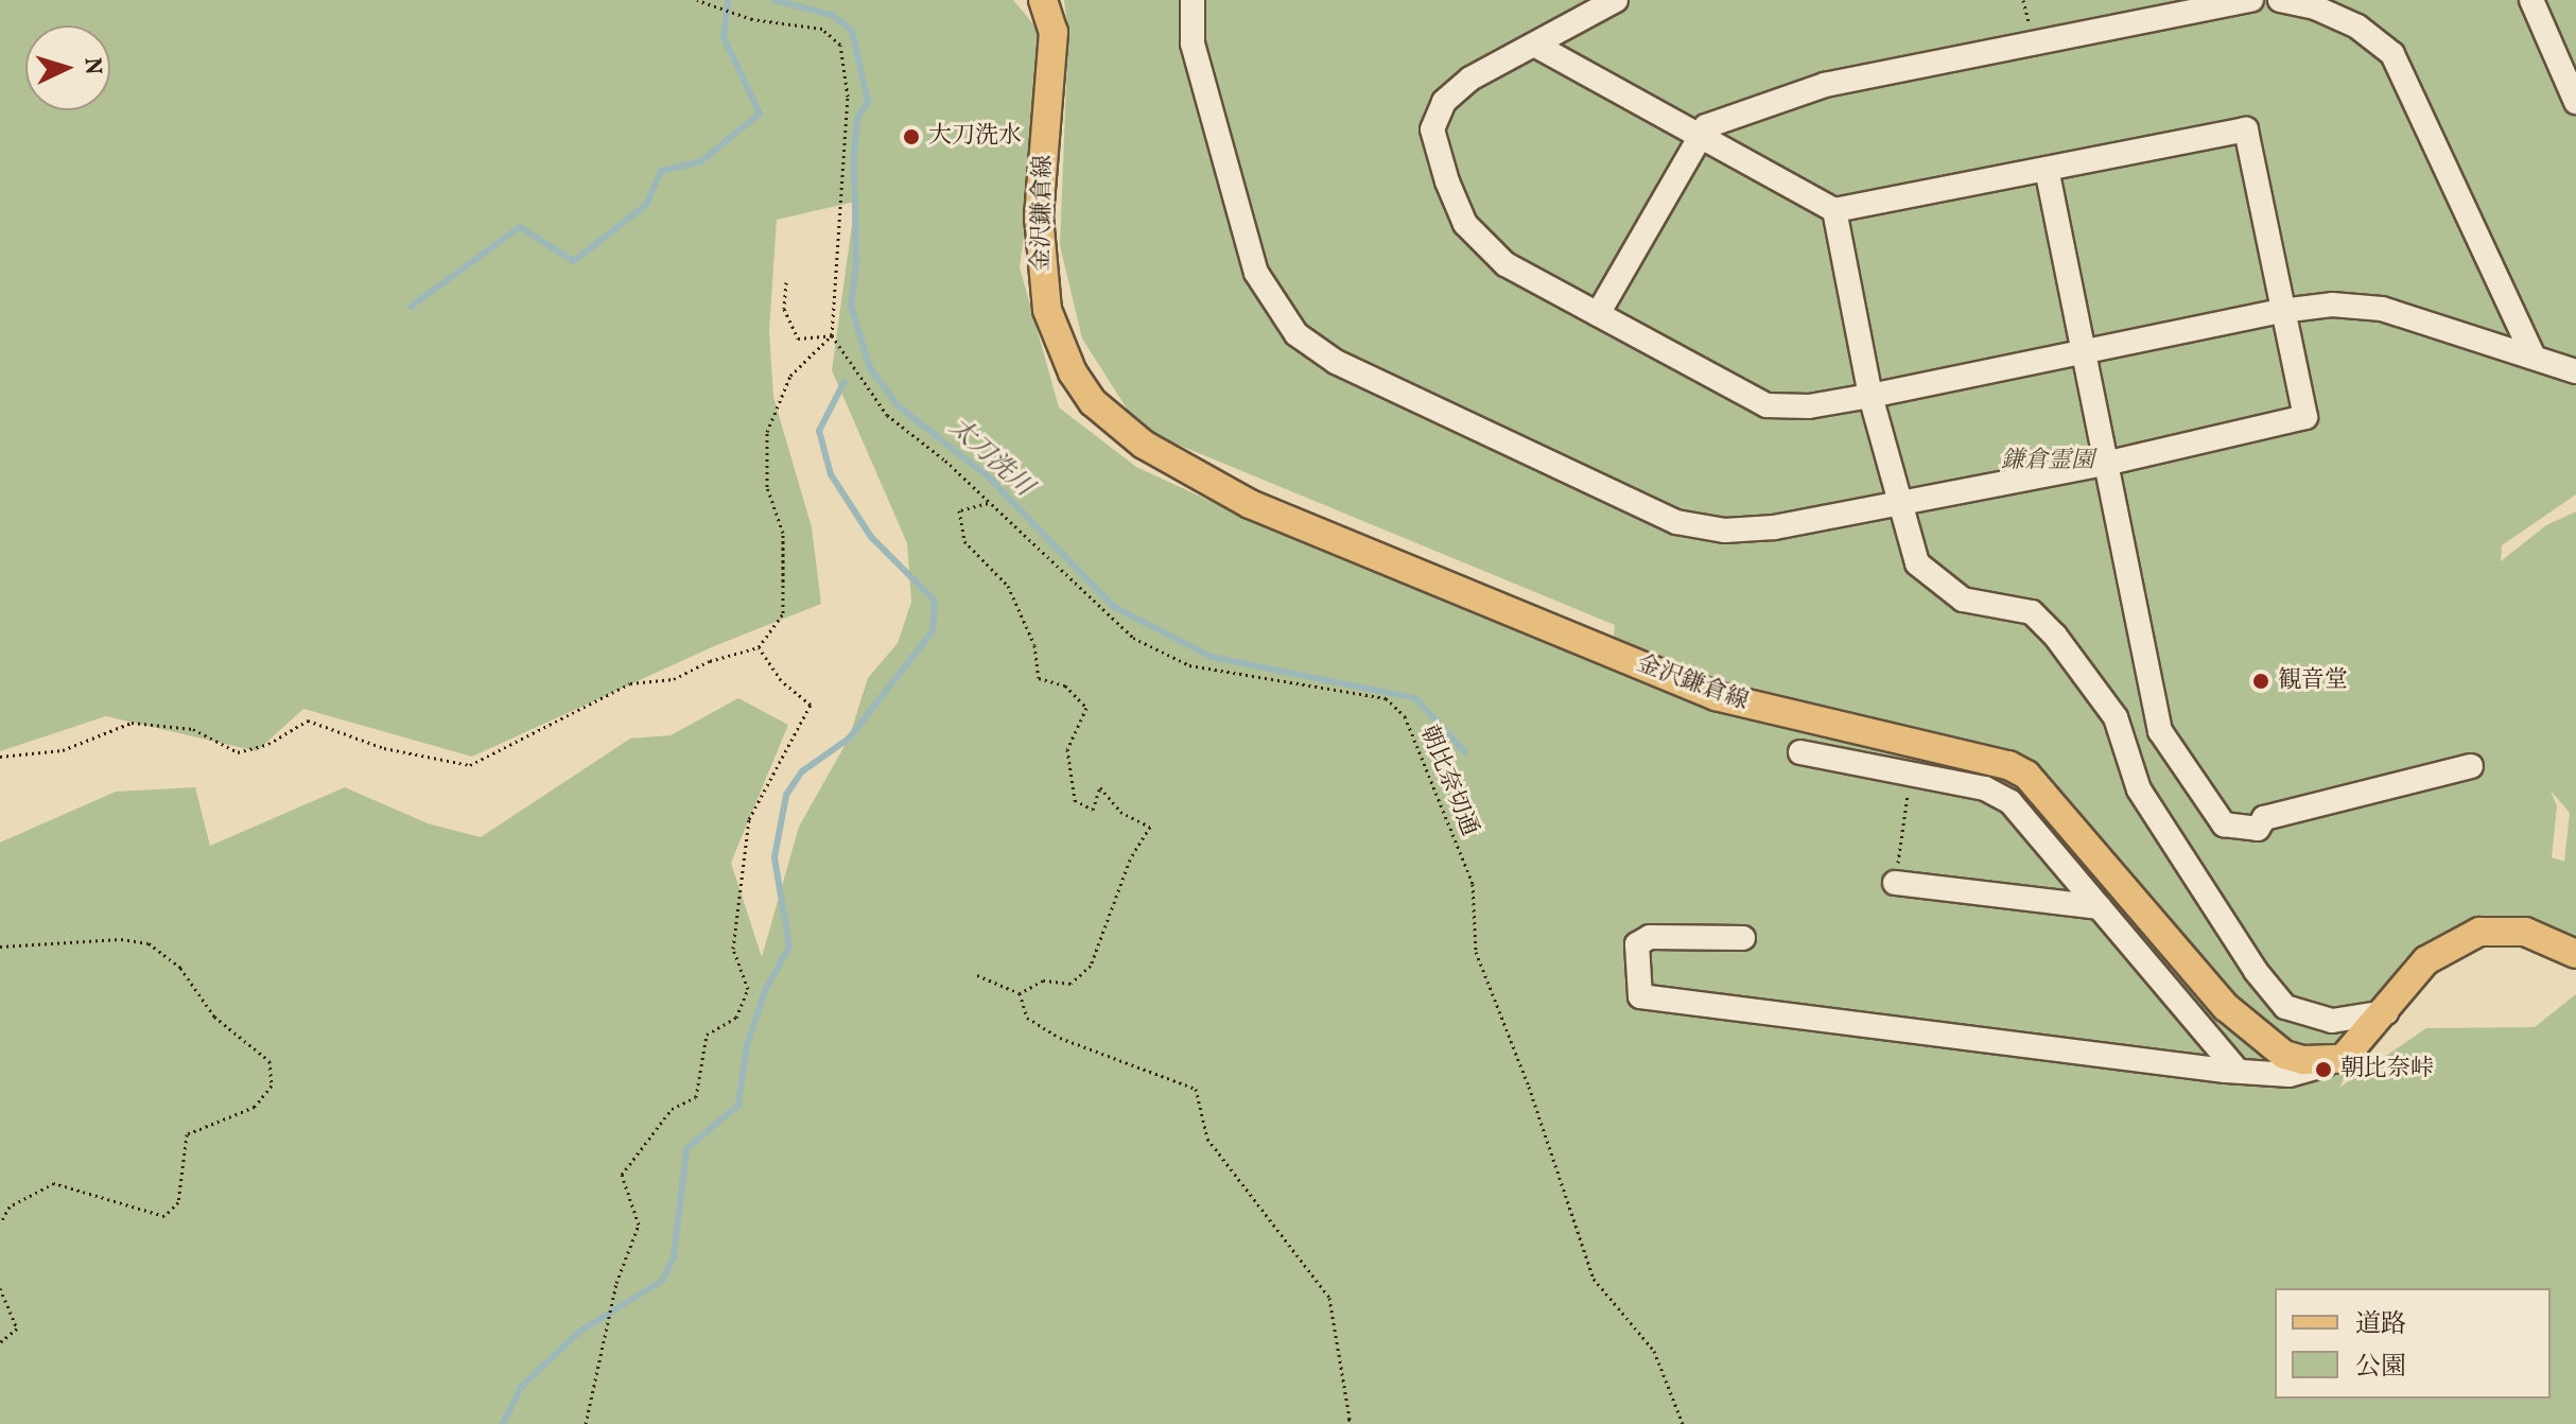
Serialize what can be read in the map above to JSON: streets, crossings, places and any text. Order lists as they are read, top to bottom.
{
  "streets": {
    "main road": ["金沢鎌倉線"],
    "path": ["朝比奈切通"]
  },
  "water": ["太刀洗川"],
  "parks": ["鎌倉霊園"],
  "places": ["大刀洗水", "観音堂", "朝比奈峠"],
  "legend": ["道路", "公園"],
  "north": "right"
}
